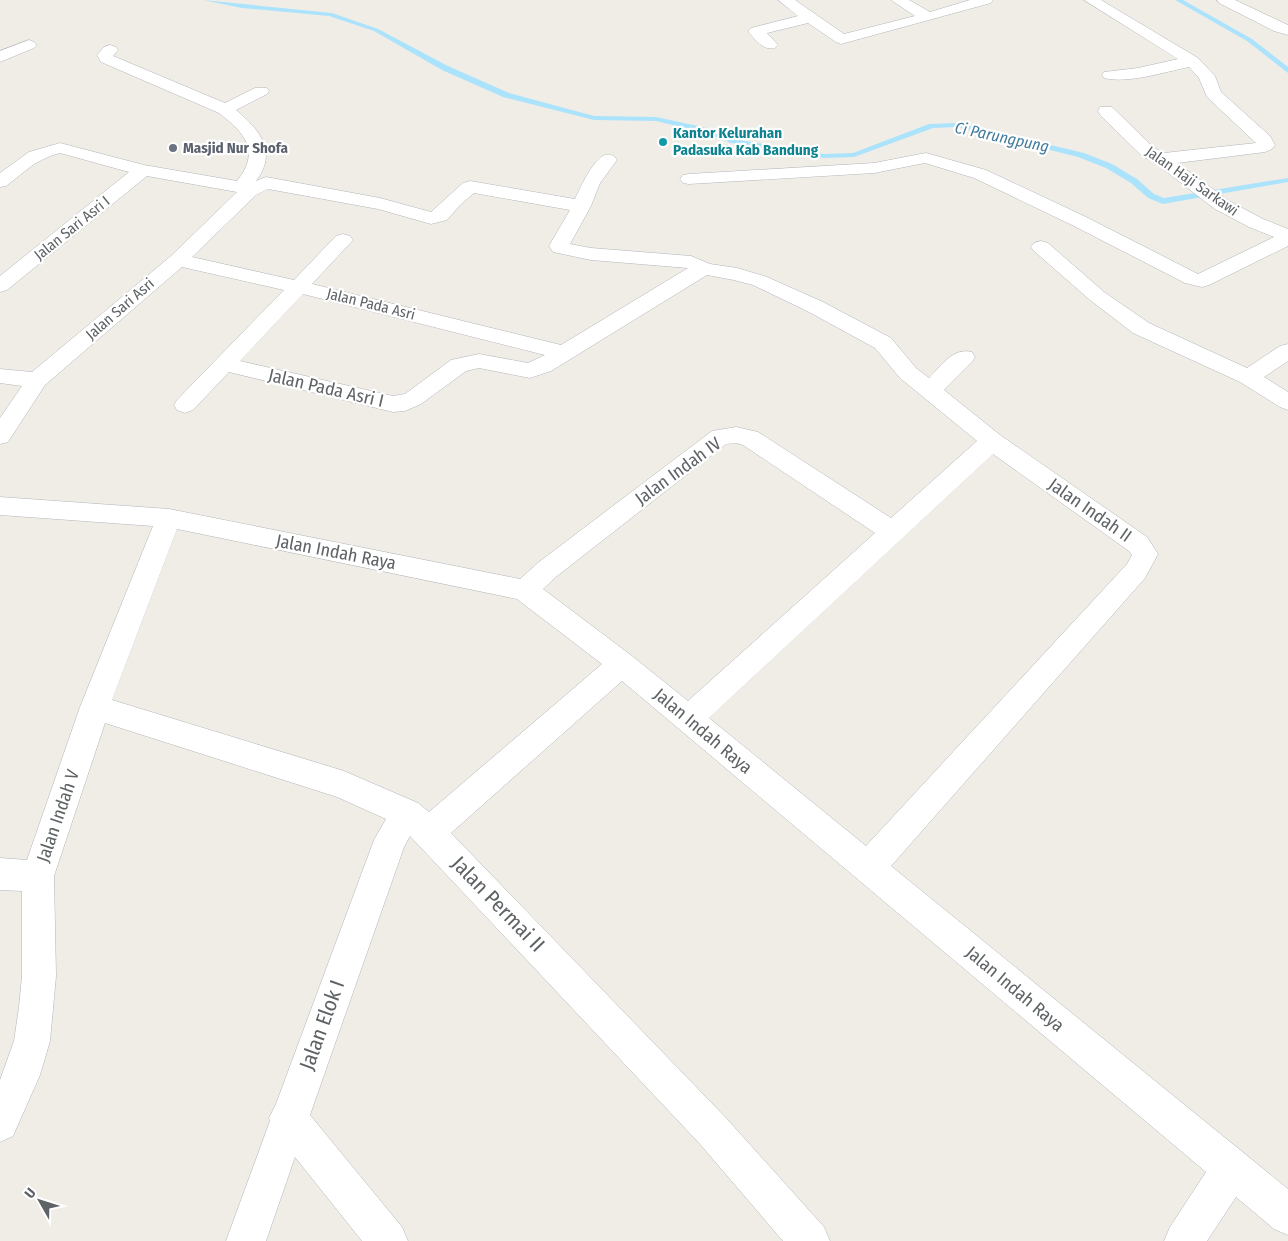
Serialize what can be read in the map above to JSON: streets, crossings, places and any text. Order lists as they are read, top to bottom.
{
  "streets": {
    "street": [
      "Jalan Haji Sarkawi",
      "Jalan Sari Asri I",
      "Jalan Pada Asri",
      "Jalan Sari Asri",
      "Jalan Pada Asri I",
      "Jalan Indah IV",
      "Jalan Indah II",
      "Jalan Indah Raya",
      "Jalan Indah V",
      "Jalan Permai II",
      "Jalan Elok I"
    ]
  },
  "crossings": [
    ["Jalan Pada Asri", "Jalan Sari Asri"],
    ["Jalan Indah IV", "Jalan Indah Raya"],
    ["Jalan Indah II", "Jalan Indah Raya"],
    ["Jalan Indah Raya", "Jalan Indah V"],
    ["Jalan Indah Raya", "Jalan Elok I"],
    ["Jalan Indah V", "Jalan Permai II"],
    ["Jalan Permai II", "Jalan Elok I"]
  ],
  "water": ["Ci Parungpung"],
  "places": ["Kantor Kelurahan Padasuka Kab Bandung", "Masjid Nur Shofa"],
  "north": "top left"
}
